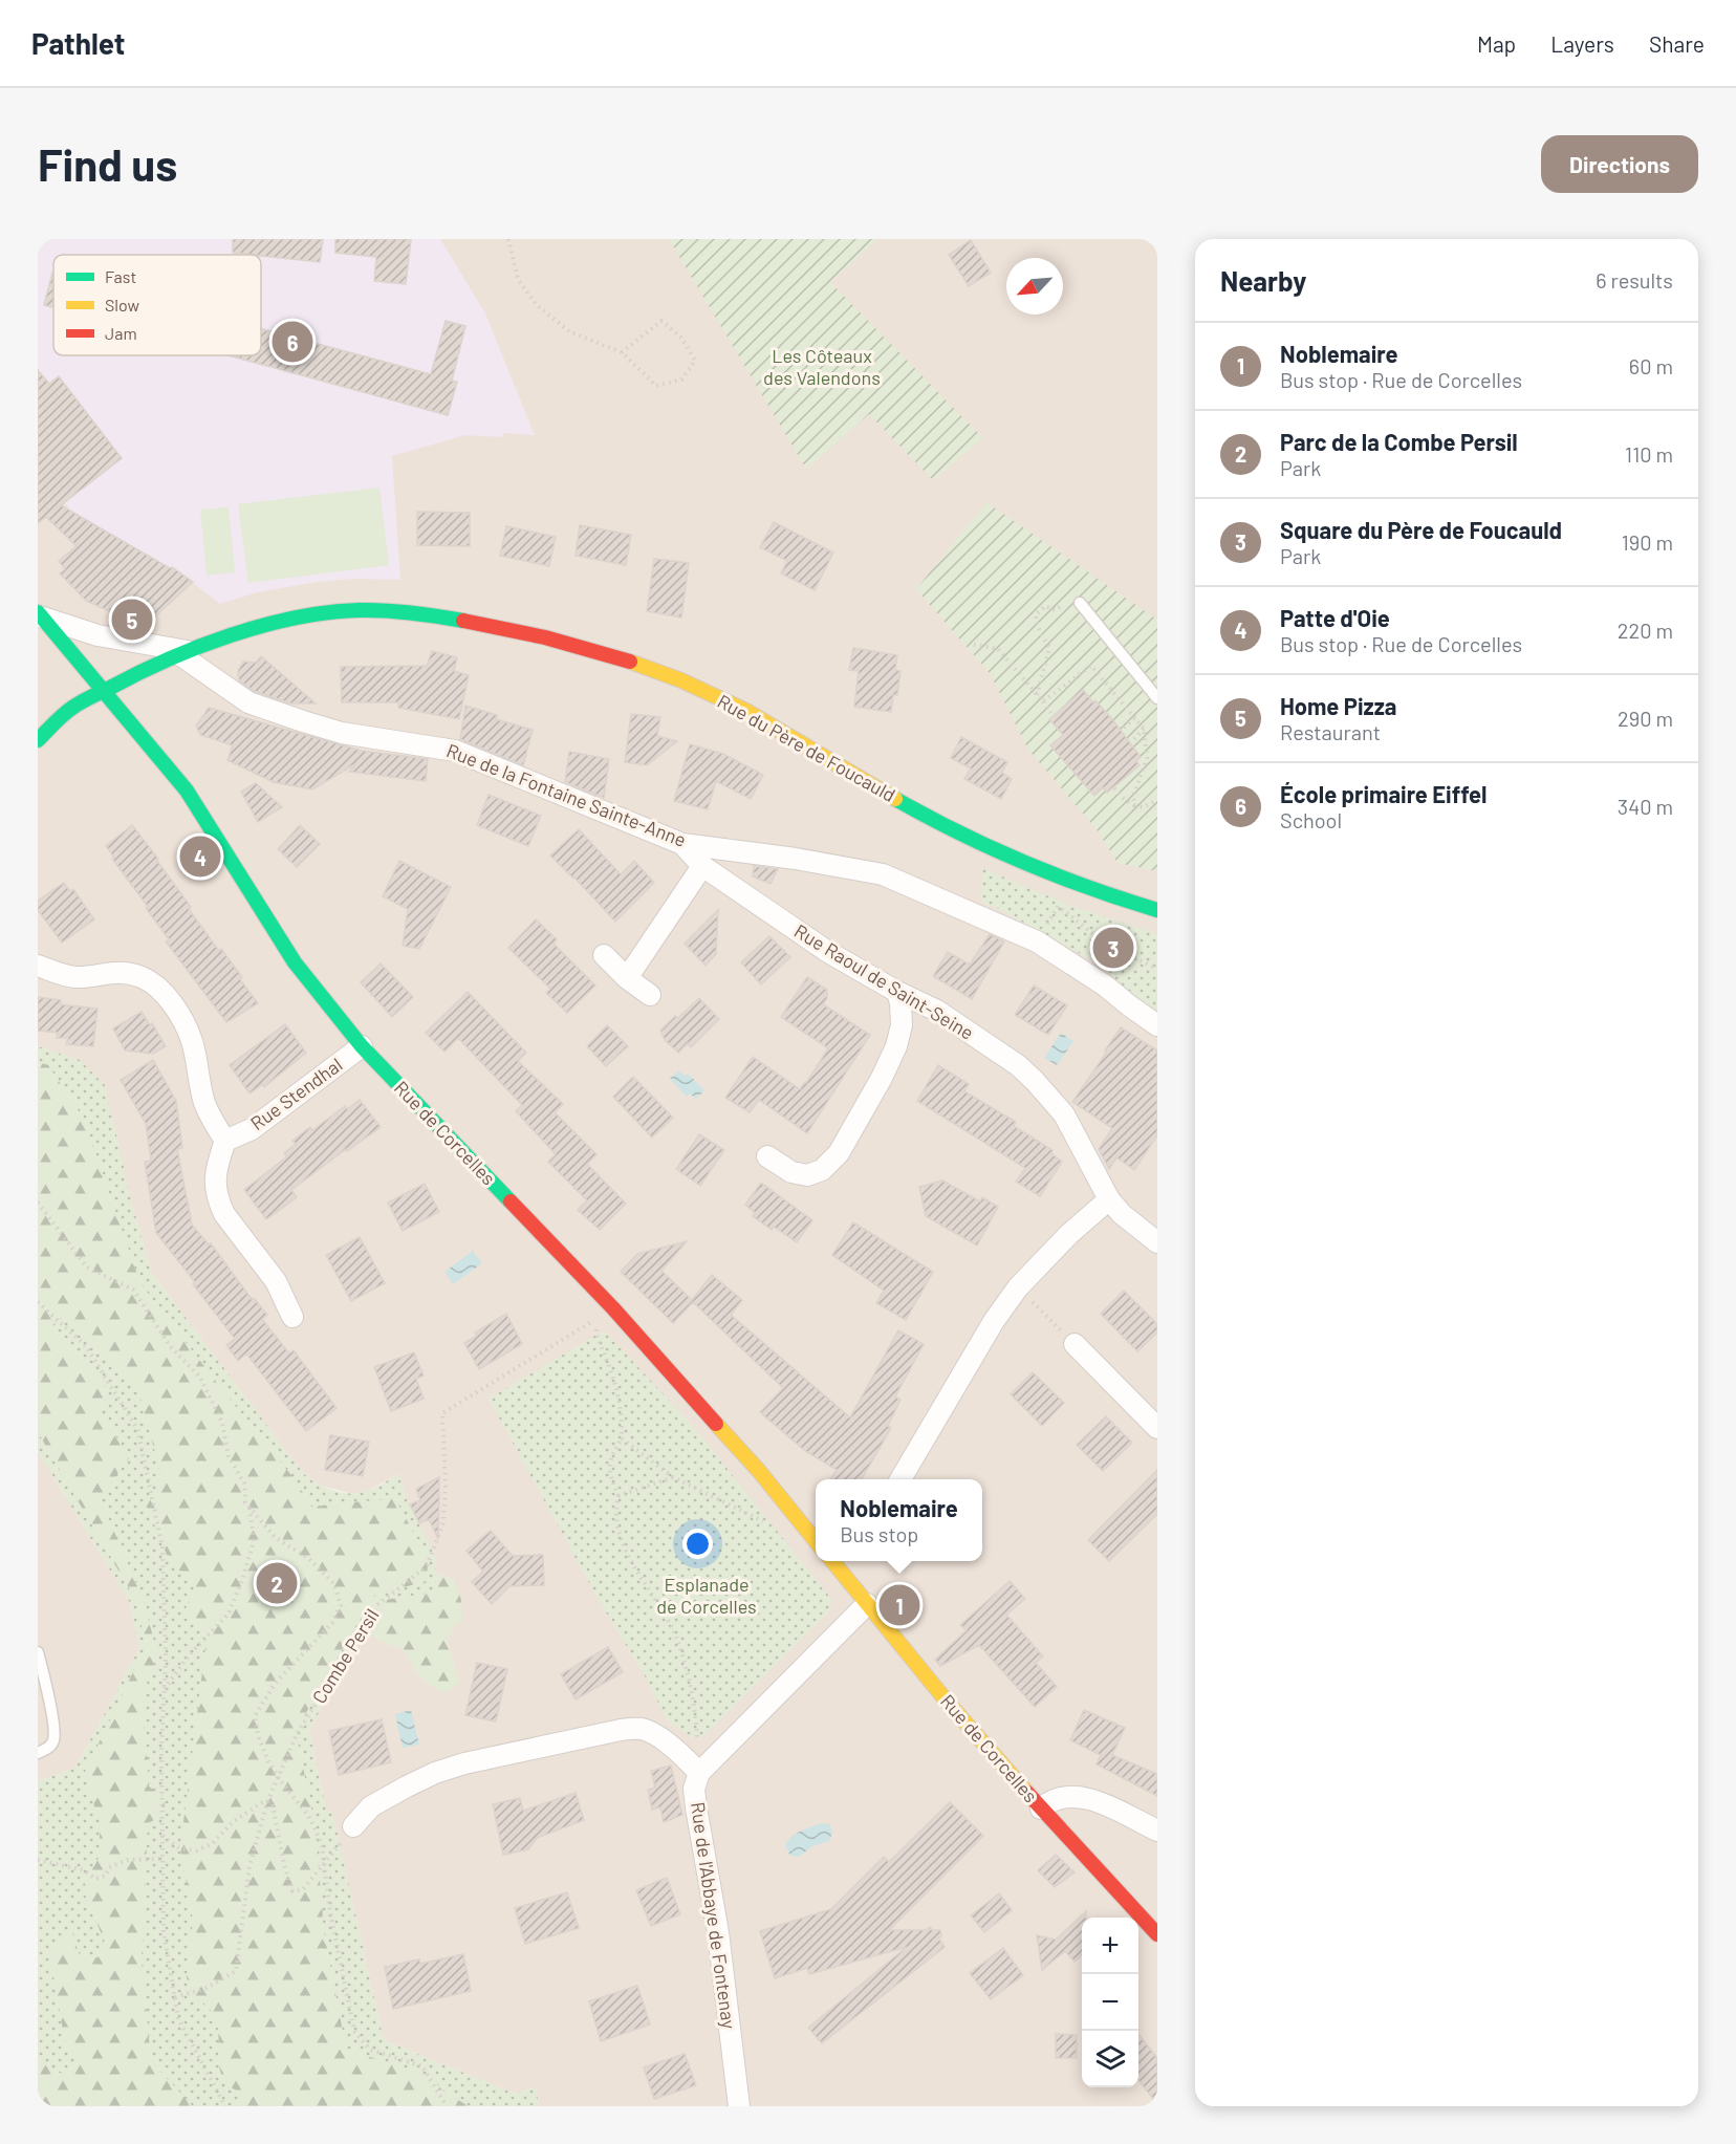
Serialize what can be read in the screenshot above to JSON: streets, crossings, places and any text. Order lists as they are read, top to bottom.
{
  "streets": {
    "main road": ["Rue du Père de Foucauld", "Rue de Corcelles"],
    "street": [
      "Rue de la Fontaine Sainte-Anne",
      "Rue Raoul de Saint-Seine",
      "Rue Stendhal",
      "Rue de l'Abbaye de Fontenay"
    ],
    "path": ["Combe Persil"]
  },
  "crossings": [
    ["Rue du Père de Foucauld", "Rue de la Fontaine Sainte-Anne"],
    ["Rue du Père de Foucauld", "Rue de Corcelles"],
    ["Rue de la Fontaine Sainte-Anne", "Rue Raoul de Saint-Seine"],
    ["Rue Stendhal", "Rue de Corcelles"]
  ],
  "parks": ["Les Côteaux des Valendons", "Esplanade de Corcelles"],
  "legend": ["Fast", "Slow", "Jam"],
  "north": "bottom left",
  "page": {
    "header": "Pathlet",
    "nav": ["Map", "Layers", "Share"],
    "buttons": "Directions",
    "title": "Find us",
    "heading": ["Nearby", "6 results"],
    "pins": [
      "6",
      "5",
      "4",
      "3",
      "2",
      "1"
    ],
    "list": [
      {
        "mark": "1",
        "name": "Noblemaire",
        "note": "Bus stop · Rue de Corcelles",
        "value": "60 m"
      },
      {
        "mark": "2",
        "name": "Parc de la Combe Persil",
        "note": "Park",
        "value": "110 m"
      },
      {
        "mark": "3",
        "name": "Square du Père de Foucauld",
        "note": "Park",
        "value": "190 m"
      },
      {
        "mark": "4",
        "name": "Patte d'Oie",
        "note": "Bus stop · Rue de Corcelles",
        "value": "220 m"
      },
      {
        "mark": "5",
        "name": "Home Pizza",
        "note": "Restaurant",
        "value": "290 m"
      },
      {
        "mark": "6",
        "name": "École primaire Eiffel",
        "note": "School",
        "value": "340 m"
      }
    ],
    "popup": ["Noblemaire", "Bus stop"],
    "map_buttons": ["+", "−"]
  }
}
